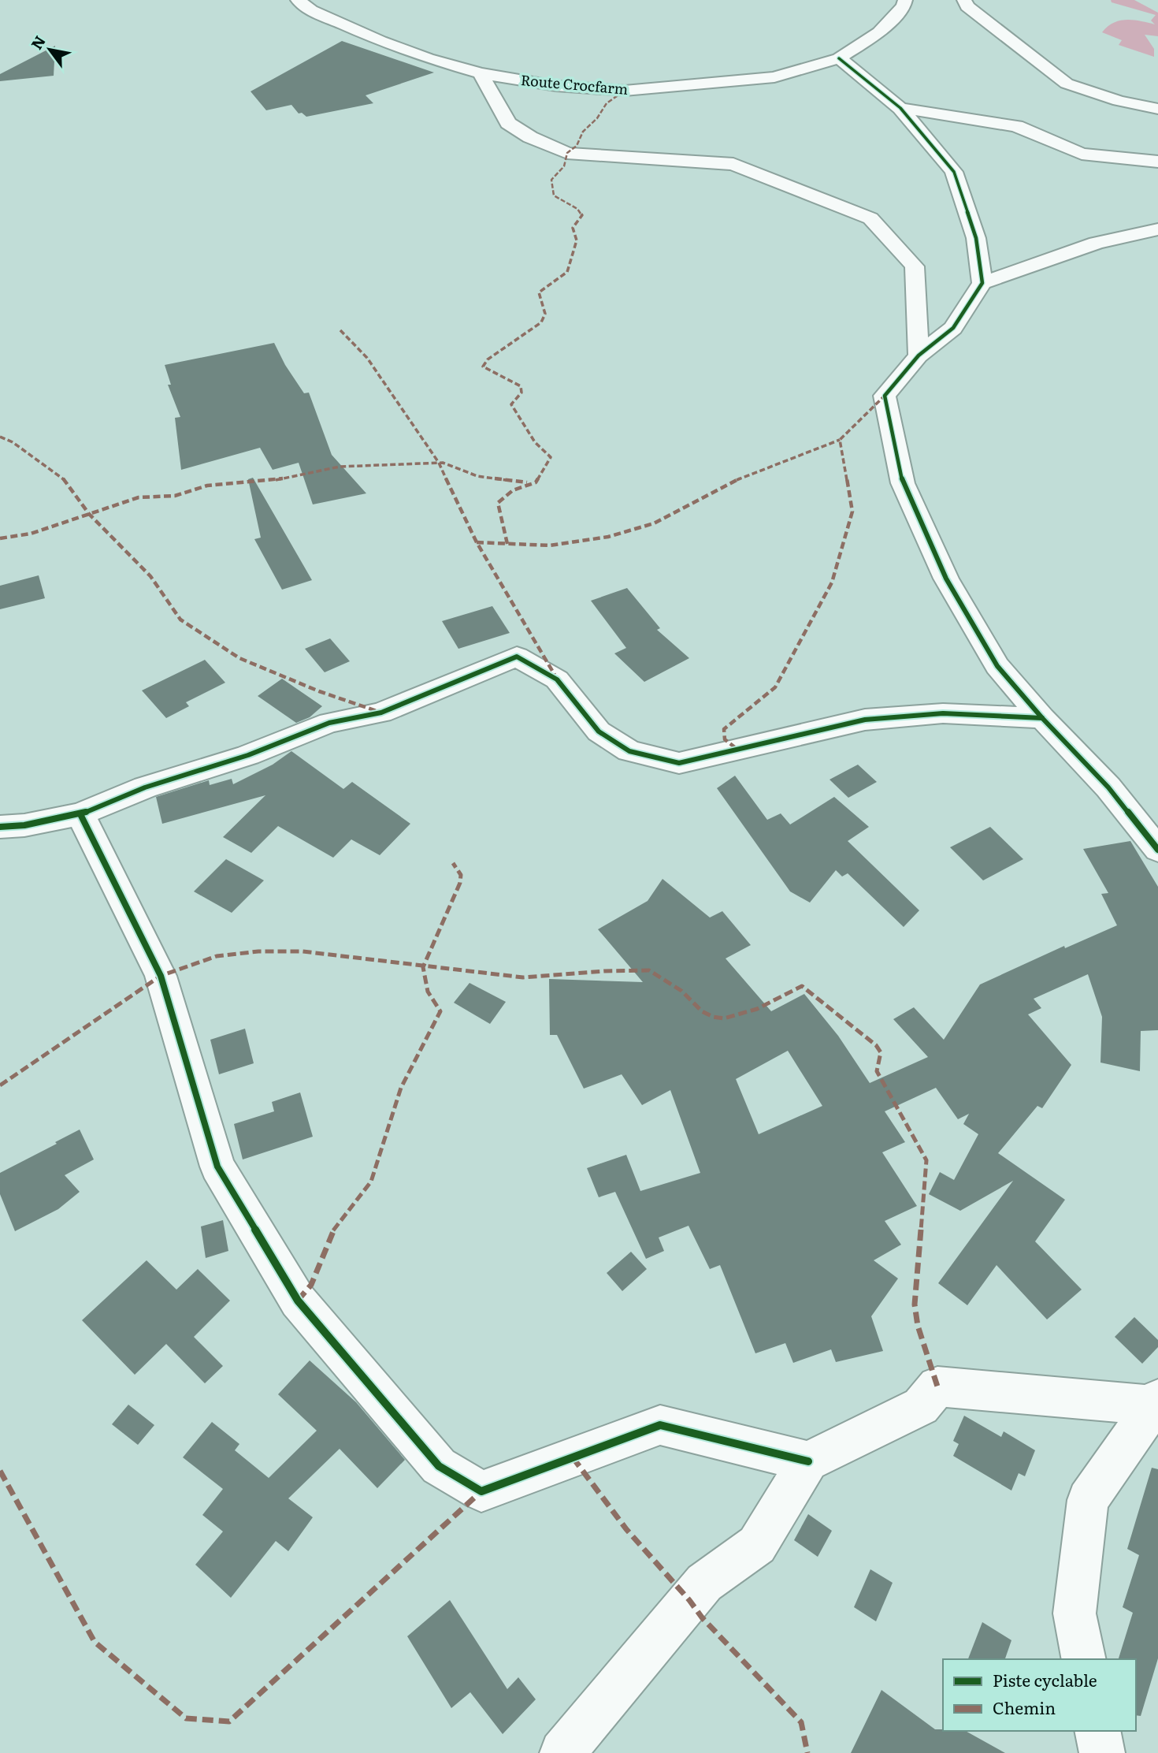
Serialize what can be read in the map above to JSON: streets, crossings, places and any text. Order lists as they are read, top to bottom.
{
  "streets": {
    "street": ["Route Crocfarm"]
  },
  "legend": ["Piste cyclable", "Chemin"],
  "north": "top left"
}
